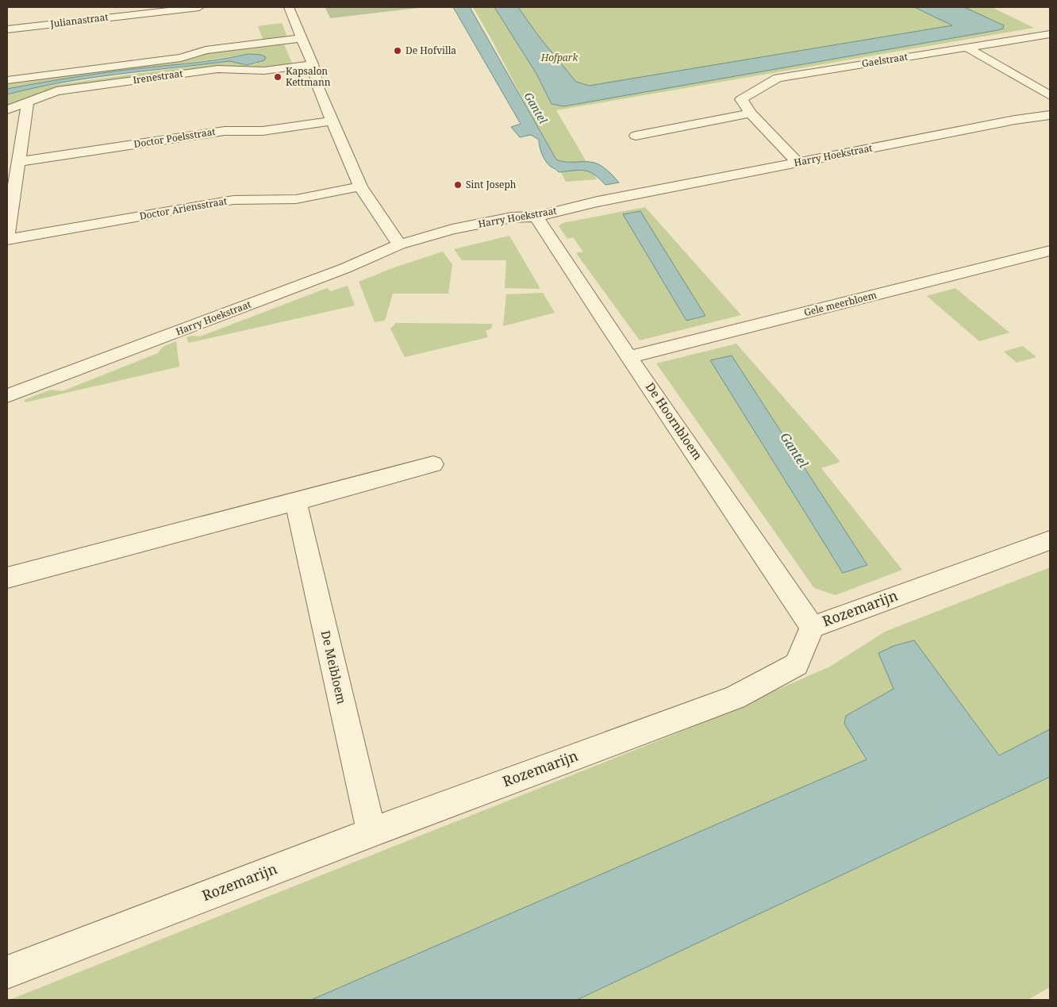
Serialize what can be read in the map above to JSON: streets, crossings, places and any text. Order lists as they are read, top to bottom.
{
  "streets": {
    "street": [
      "Julianastraat",
      "Gaelstraat",
      "Irenestraat",
      "Doctor Poelsstraat",
      "Harry Hoekstraat",
      "Doctor Ariensstraat",
      "Gele meerbloem",
      "De Hoornbloem",
      "Rozemarijn",
      "De Meibloem"
    ]
  },
  "crossings": [
    ["Gaelstraat", "Harry Hoekstraat"],
    ["Harry Hoekstraat", "De Hoornbloem"],
    ["Gele meerbloem", "De Hoornbloem"],
    ["De Hoornbloem", "Rozemarijn"],
    ["Rozemarijn", "De Meibloem"]
  ],
  "water": ["Gantel"],
  "parks": ["Hofpark"],
  "places": ["De Hofvilla", "Kapsalon Kettmann", "Sint Joseph"]
}
